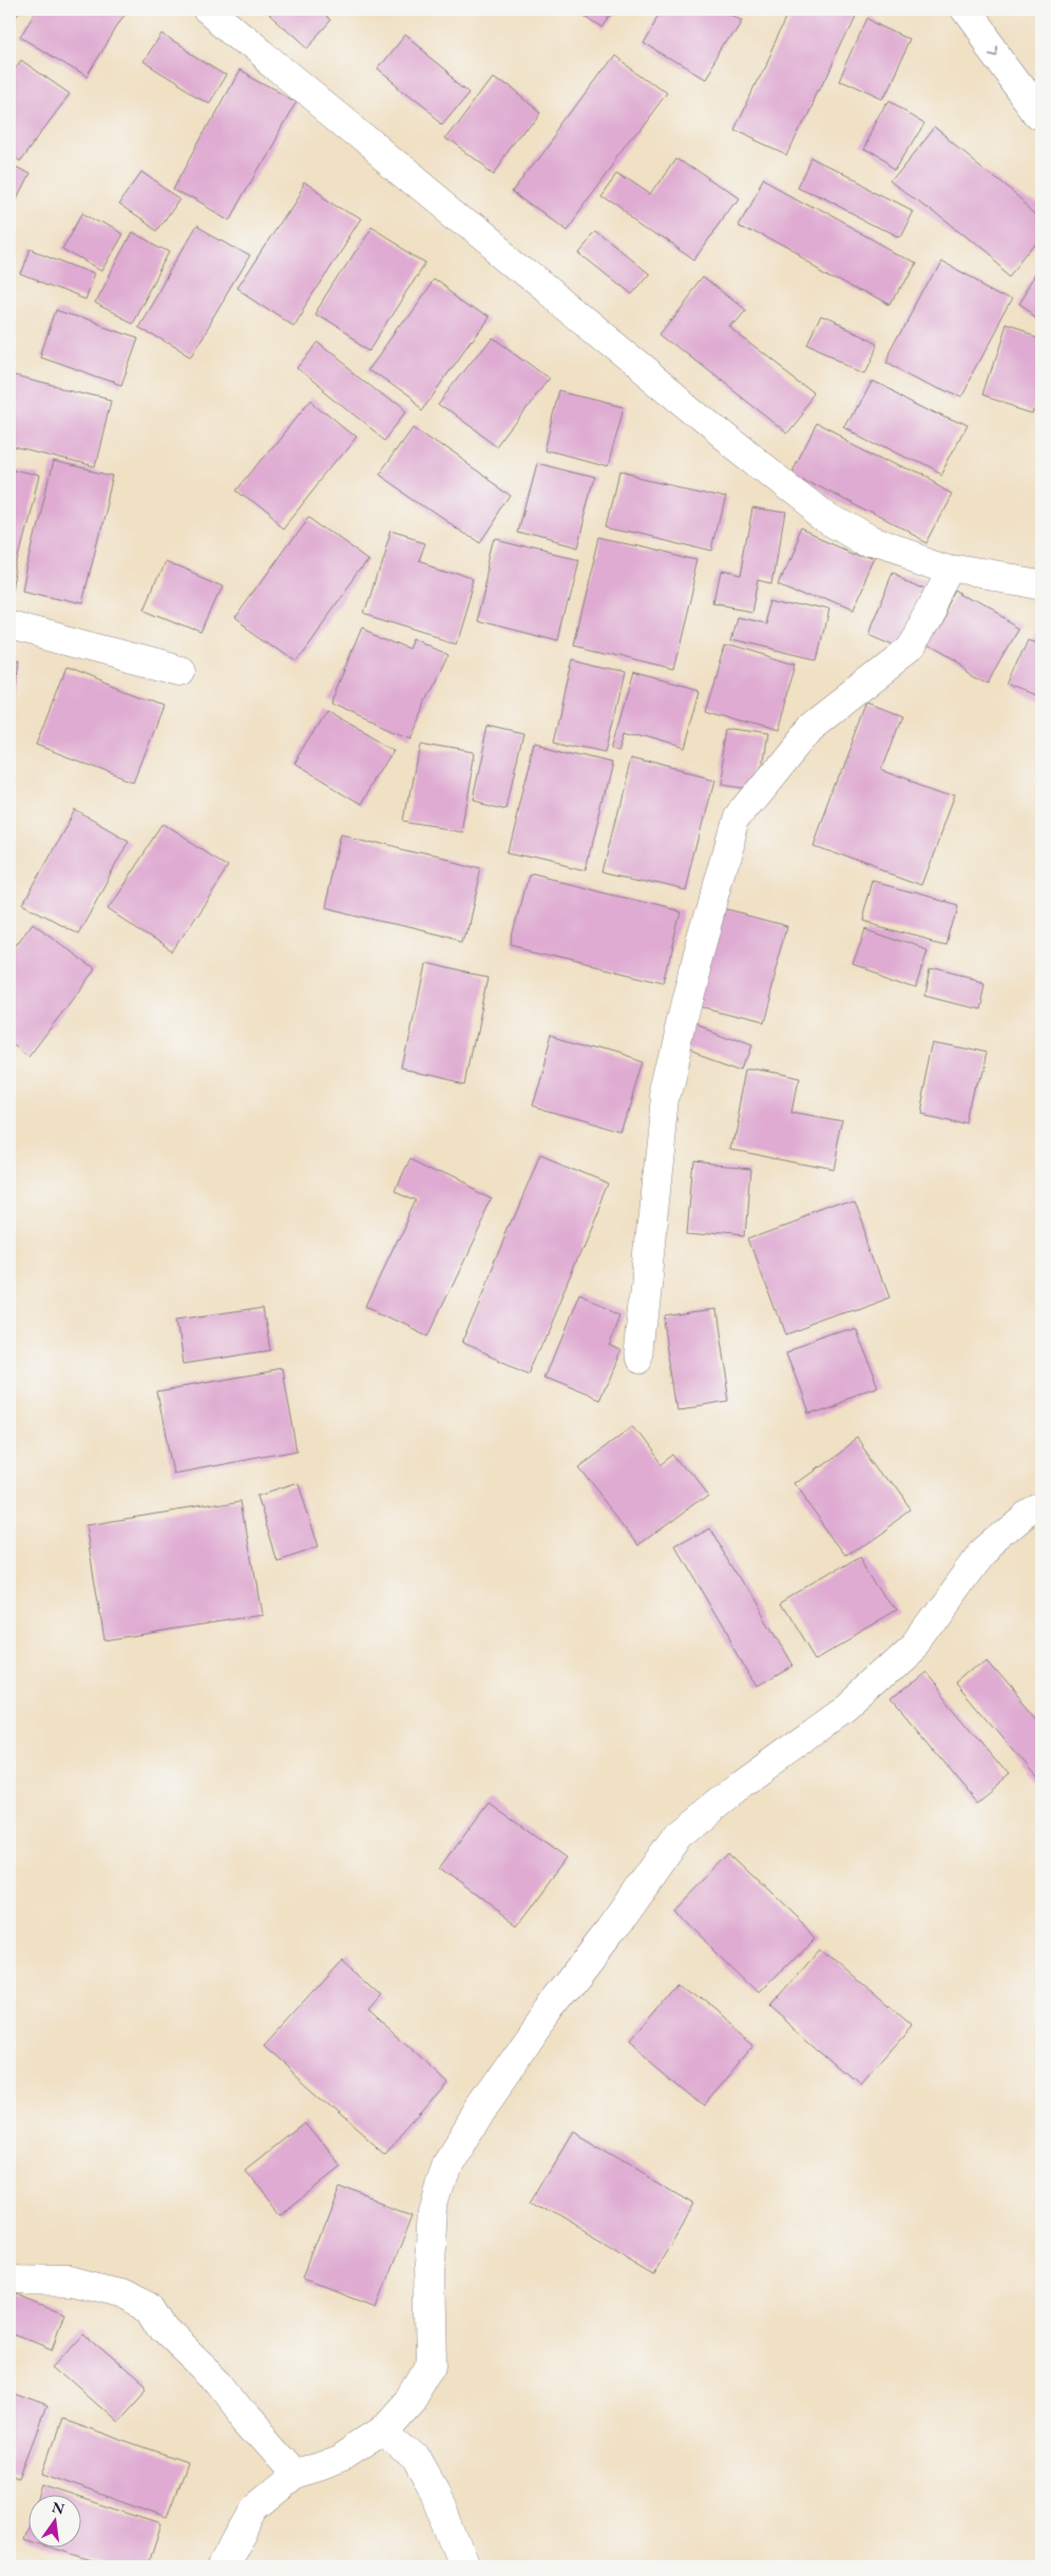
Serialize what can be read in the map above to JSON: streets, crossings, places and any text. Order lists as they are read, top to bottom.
{
  "north": "top"
}
